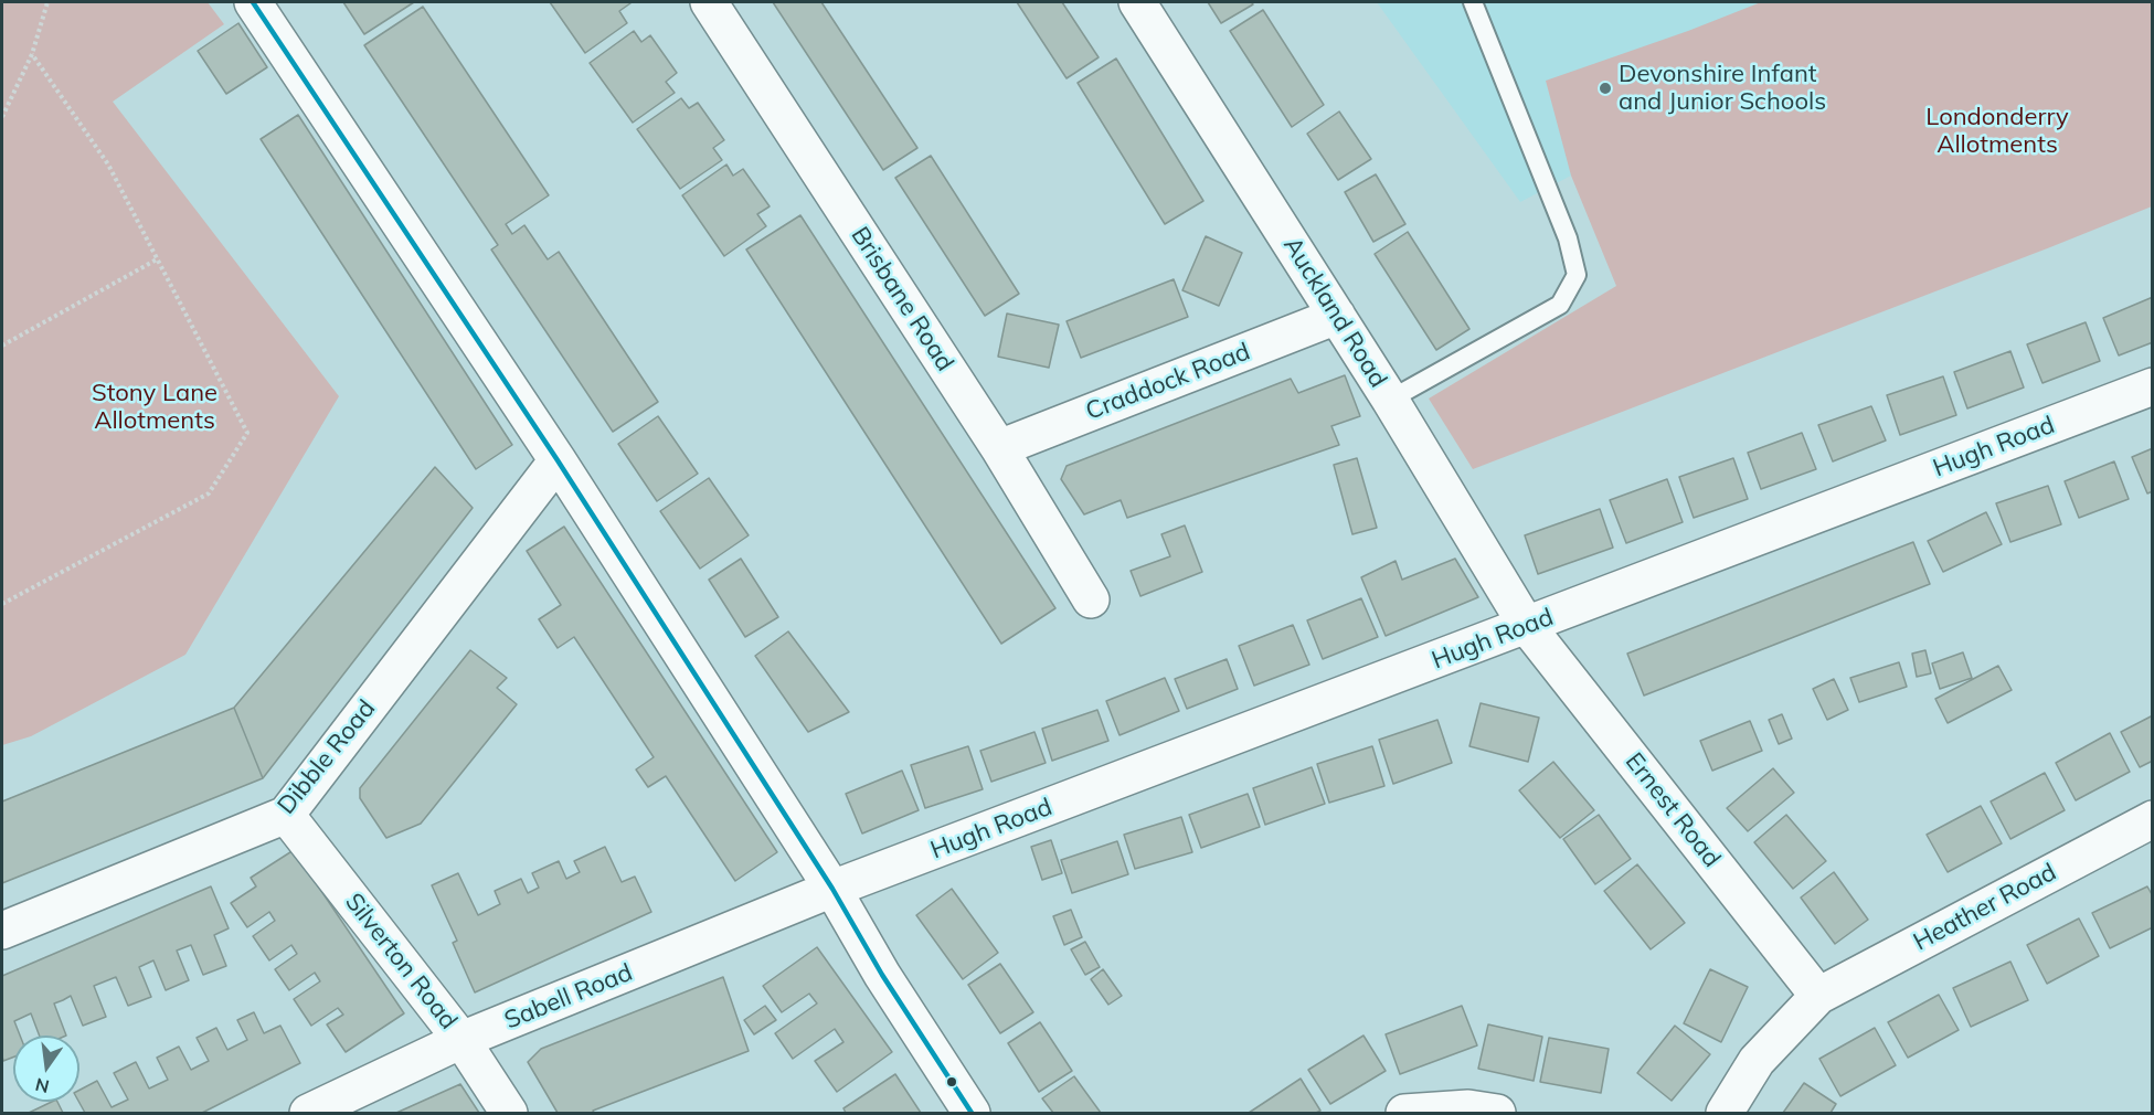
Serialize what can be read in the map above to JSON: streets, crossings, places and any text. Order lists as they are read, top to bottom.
{
  "streets": {
    "street": [
      "Brisbane Road",
      "Auckland Road",
      "Craddock Road",
      "Hugh Road",
      "Dibble Road",
      "Ernest Road",
      "Heather Road",
      "Silverton Road",
      "Sabell Road"
    ]
  },
  "crossings": [
    ["Brisbane Road", "Craddock Road"],
    ["Auckland Road", "Craddock Road"],
    ["Auckland Road", "Hugh Road"],
    ["Auckland Road", "Ernest Road"],
    ["Hugh Road", "Ernest Road"],
    ["Hugh Road", "Sabell Road"],
    ["Dibble Road", "Silverton Road"],
    ["Ernest Road", "Heather Road"],
    ["Silverton Road", "Sabell Road"]
  ],
  "parks": ["Londonderry Allotments", "Stony Lane Allotments"],
  "places": ["Devonshire Infant and Junior Schools"],
  "north": "bottom"
}
